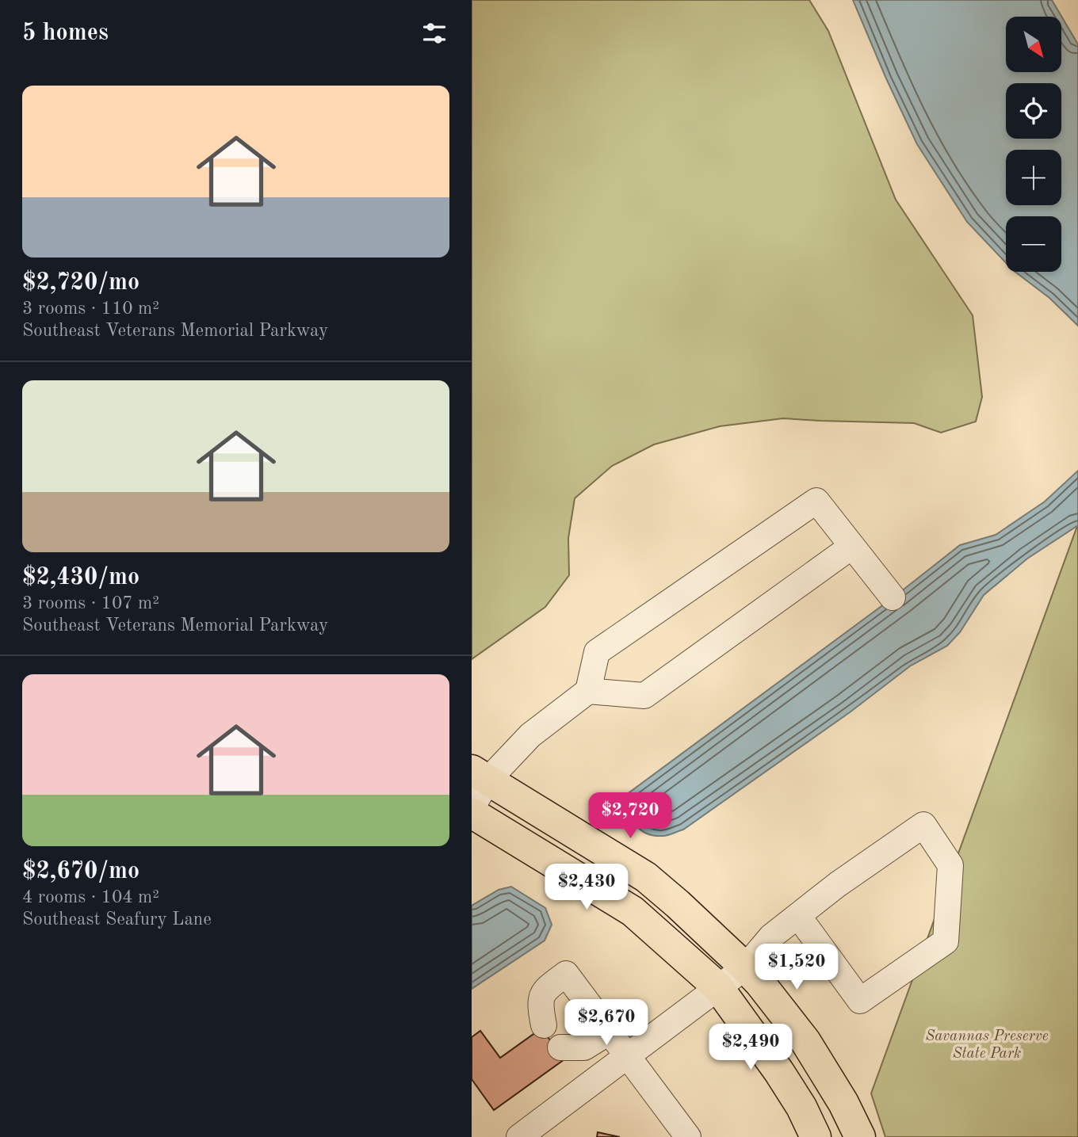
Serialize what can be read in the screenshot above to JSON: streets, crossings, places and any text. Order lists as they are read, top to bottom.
{
  "parks": ["Savannas Preserve State Park"],
  "north": "bottom right",
  "page": {
    "heading": "5 homes",
    "map_buttons": ["+", "−"],
    "list": [
      {
        "name": "$2,720/mo",
        "note": "3 rooms · 110 m² · Southeast Veterans Memorial Parkway"
      },
      {
        "name": "$2,430/mo",
        "note": "3 rooms · 107 m² · Southeast Veterans Memorial Parkway"
      },
      {
        "name": "$2,670/mo",
        "note": "4 rooms · 104 m² · Southeast Seafury Lane"
      }
    ],
    "price": [
      "$2,720",
      "$2,430",
      "$1,520",
      "$2,670",
      "$2,490"
    ]
  }
}
